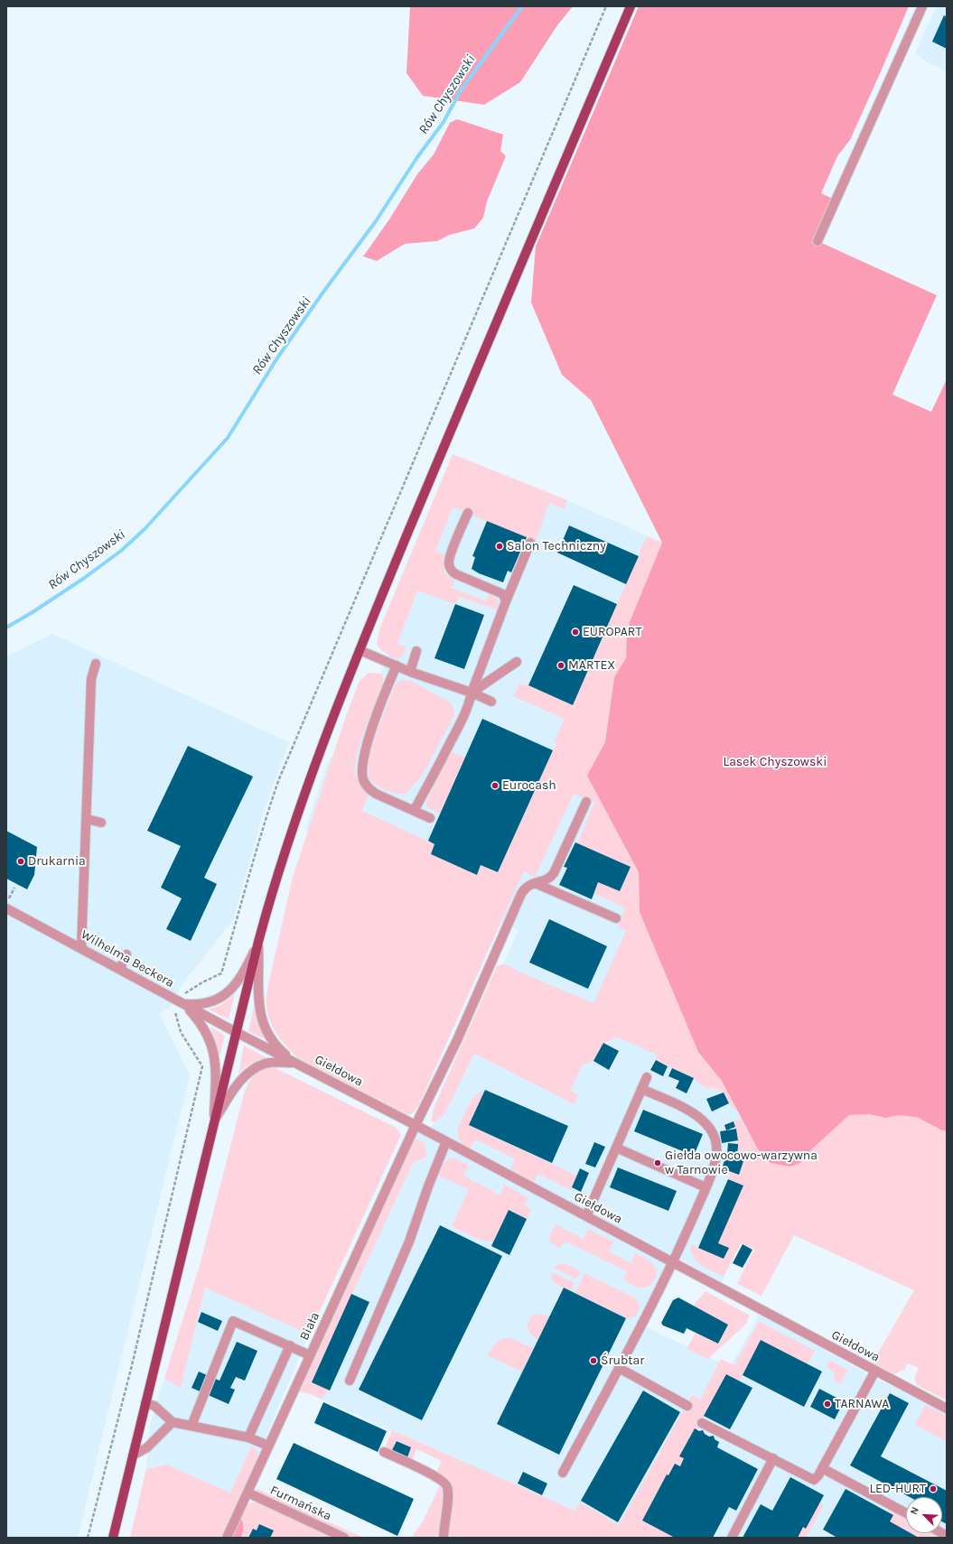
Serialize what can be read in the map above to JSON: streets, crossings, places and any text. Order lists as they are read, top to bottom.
{
  "streets": {
    "street": [
      "Wilhelma Beckera",
      "Giełdowa",
      "Biała",
      "Furmańska"
    ]
  },
  "crossings": [
    ["Wilhelma Beckera", "Giełdowa"],
    ["Giełdowa", "Biała"],
    ["Biała", "Furmańska"]
  ],
  "water": ["Rów Chyszowski"],
  "parks": ["Lasek Chyszowski"],
  "places": [
    "Salon Techniczny",
    "EUROPART",
    "MARTEX",
    "Eurocash",
    "Drukarnia",
    "Giełda owocowo-warzywna w Tarnowie",
    "Śrubtar",
    "TARNAWA",
    "LED-HURT"
  ],
  "north": "top left"
}
